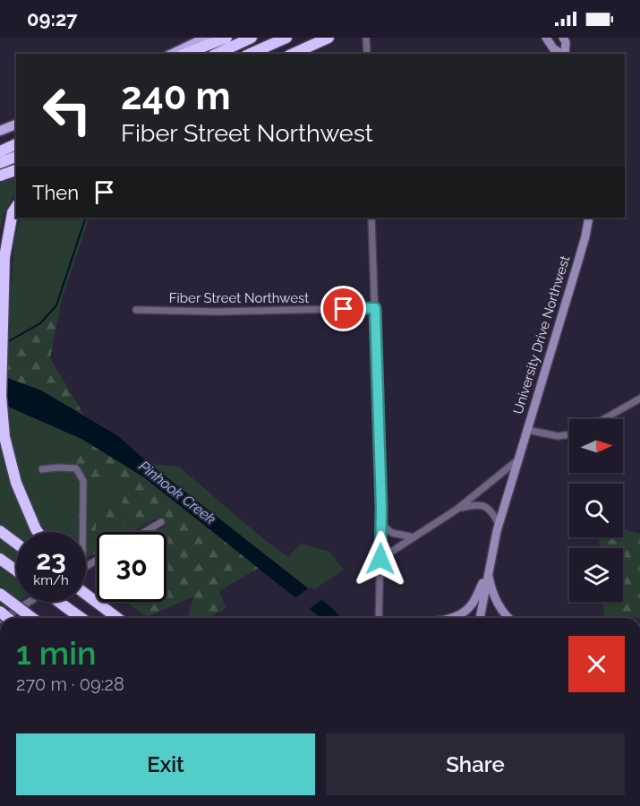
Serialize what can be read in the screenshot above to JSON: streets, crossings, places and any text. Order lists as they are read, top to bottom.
{
  "streets": {
    "main road": ["University Drive Northwest"],
    "street": ["Fiber Street Northwest"]
  },
  "water": ["Pinhook Creek"],
  "north": "right",
  "page": {
    "status": "09:27",
    "turn": ["240 m", "Fiber Street Northwest"],
    "then": "Then",
    "speed": "23 km/h",
    "limit": "30",
    "heading": ["1 min", "270 m · 09:28"],
    "buttons": ["Exit", "Share"]
  }
}
